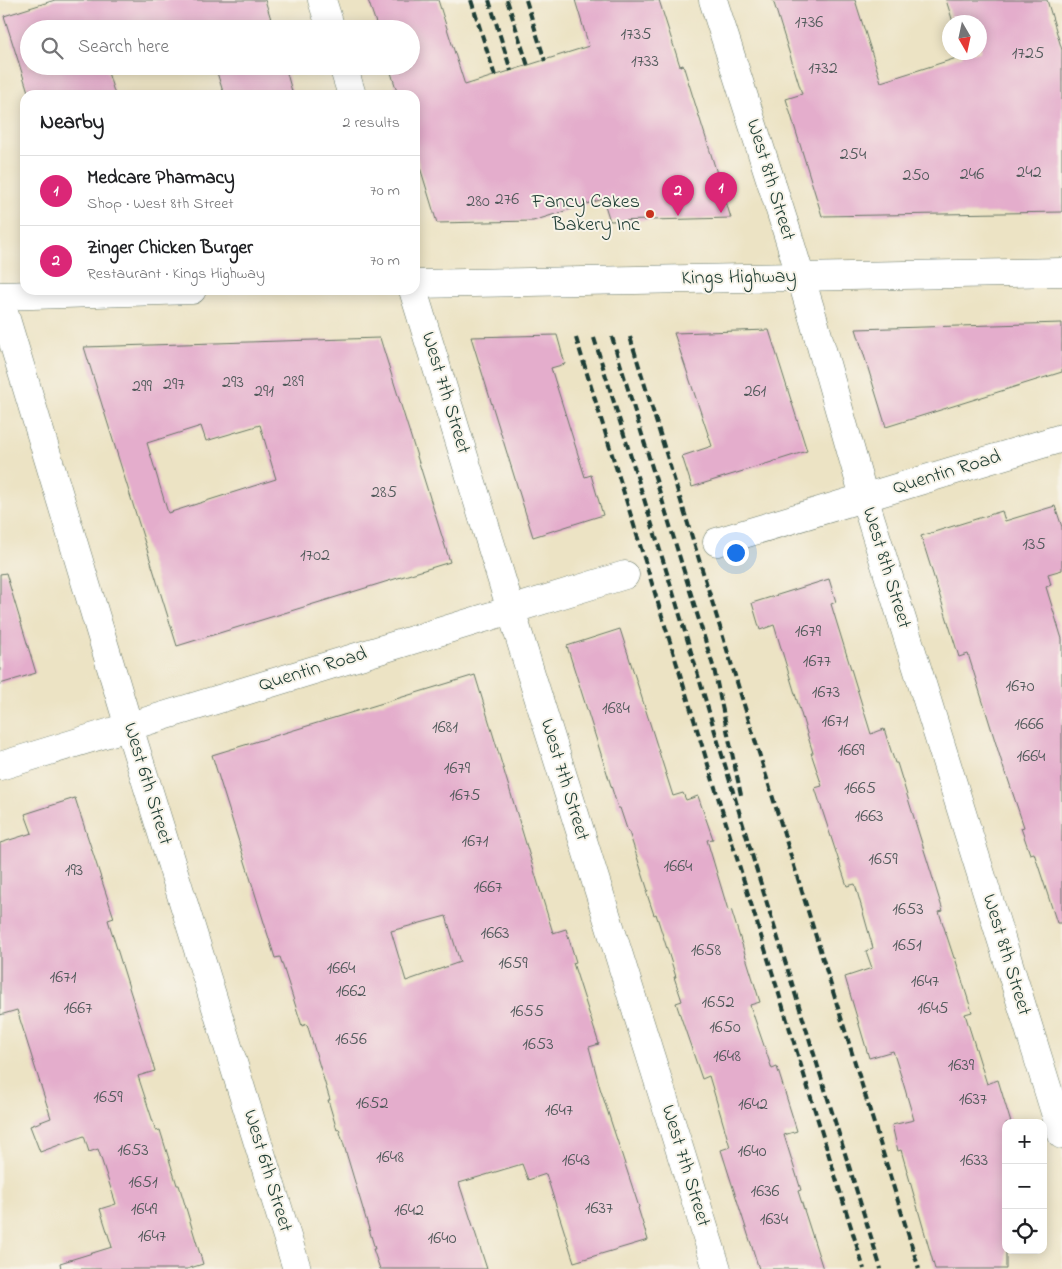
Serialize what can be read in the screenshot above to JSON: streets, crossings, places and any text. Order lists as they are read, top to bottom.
{
  "streets": {
    "street": [
      "West 8th Street",
      "Kings Highway",
      "West 7th Street",
      "Quentin Road",
      "West 6th Street"
    ]
  },
  "crossings": [
    ["West 8th Street", "Kings Highway"],
    ["West 8th Street", "Quentin Road"],
    ["West 7th Street", "Quentin Road"],
    ["Quentin Road", "West 6th Street"]
  ],
  "places": ["Fancy Cakes Bakery Inc"],
  "house_numbers": [
    "1736",
    "1735",
    "1725",
    "1733",
    "1732",
    "254",
    "242",
    "246",
    "250",
    "276",
    "280",
    "289",
    "293",
    "297",
    "299",
    "291",
    "261",
    "285",
    "135",
    "1702",
    "1679",
    "1677",
    "1670",
    "1673",
    "1684",
    "1671",
    "1666",
    "1681",
    "1669",
    "1664",
    "1679",
    "1665",
    "1675",
    "1663",
    "1671",
    "1659",
    "1664",
    "193",
    "1667",
    "1653",
    "1663",
    "1651",
    "1658",
    "1659",
    "1664",
    "1671",
    "1647",
    "1662",
    "1652",
    "1667",
    "1645",
    "1655",
    "1650",
    "1656",
    "1653",
    "1648",
    "1639",
    "1659",
    "1637",
    "1652",
    "1642",
    "1647",
    "1653",
    "1640",
    "1648",
    "1643",
    "1633",
    "1651",
    "1636",
    "1637",
    "1649",
    "1642",
    "1634",
    "1647",
    "1640"
  ],
  "north": "bottom",
  "page": {
    "search": "Search here",
    "heading": ["Nearby", "2 results"],
    "list": [
      {
        "mark": "1",
        "name": "Medcare Pharmacy",
        "note": "Shop · West 8th Street",
        "value": "70 m"
      },
      {
        "mark": "2",
        "name": "Zinger Chicken Burger",
        "note": "Restaurant · Kings Highway",
        "value": "70 m"
      }
    ],
    "pins": ["1", "2"],
    "map_buttons": ["+", "−"]
  }
}
